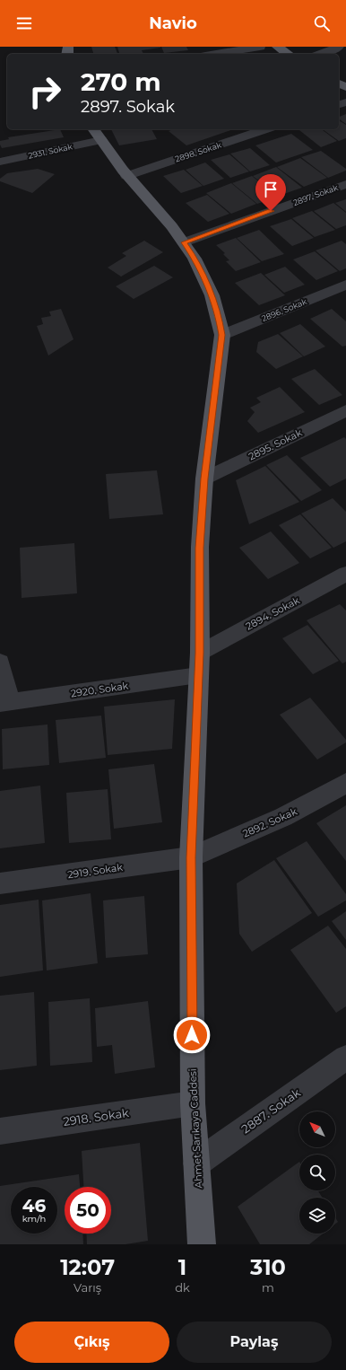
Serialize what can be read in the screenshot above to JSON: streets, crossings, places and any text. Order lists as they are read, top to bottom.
{
  "streets": {
    "main road": ["Ahmet Sarıkaya Caddesi"],
    "street": [
      "2931. Sokak",
      "2898. Sokak",
      "2897. Sokak",
      "2896. Sokak",
      "2895. Sokak",
      "2894. Sokak",
      "2920. Sokak",
      "2892. Sokak",
      "2919. Sokak",
      "2887. Sokak",
      "2918. Sokak"
    ]
  },
  "crossings": [
    ["2931. Sokak", "Ahmet Sarıkaya Caddesi"],
    ["2898. Sokak", "Ahmet Sarıkaya Caddesi"],
    ["2897. Sokak", "Ahmet Sarıkaya Caddesi"],
    ["2896. Sokak", "Ahmet Sarıkaya Caddesi"],
    ["2895. Sokak", "Ahmet Sarıkaya Caddesi"],
    ["2894. Sokak", "Ahmet Sarıkaya Caddesi"],
    ["2920. Sokak", "Ahmet Sarıkaya Caddesi"],
    ["2892. Sokak", "2919. Sokak"],
    ["2892. Sokak", "Ahmet Sarıkaya Caddesi"],
    ["2919. Sokak", "Ahmet Sarıkaya Caddesi"],
    ["2887. Sokak", "Ahmet Sarıkaya Caddesi"],
    ["2918. Sokak", "Ahmet Sarıkaya Caddesi"]
  ],
  "north": "top left",
  "page": {
    "header": "Navio",
    "turn": ["270 m", "2897. Sokak"],
    "speed": "46 km/h",
    "limit": "50",
    "eta": [
      "12:07",
      "Varış",
      "1",
      "dk",
      "310",
      "m"
    ],
    "buttons": ["Çıkış", "Paylaş"]
  }
}
